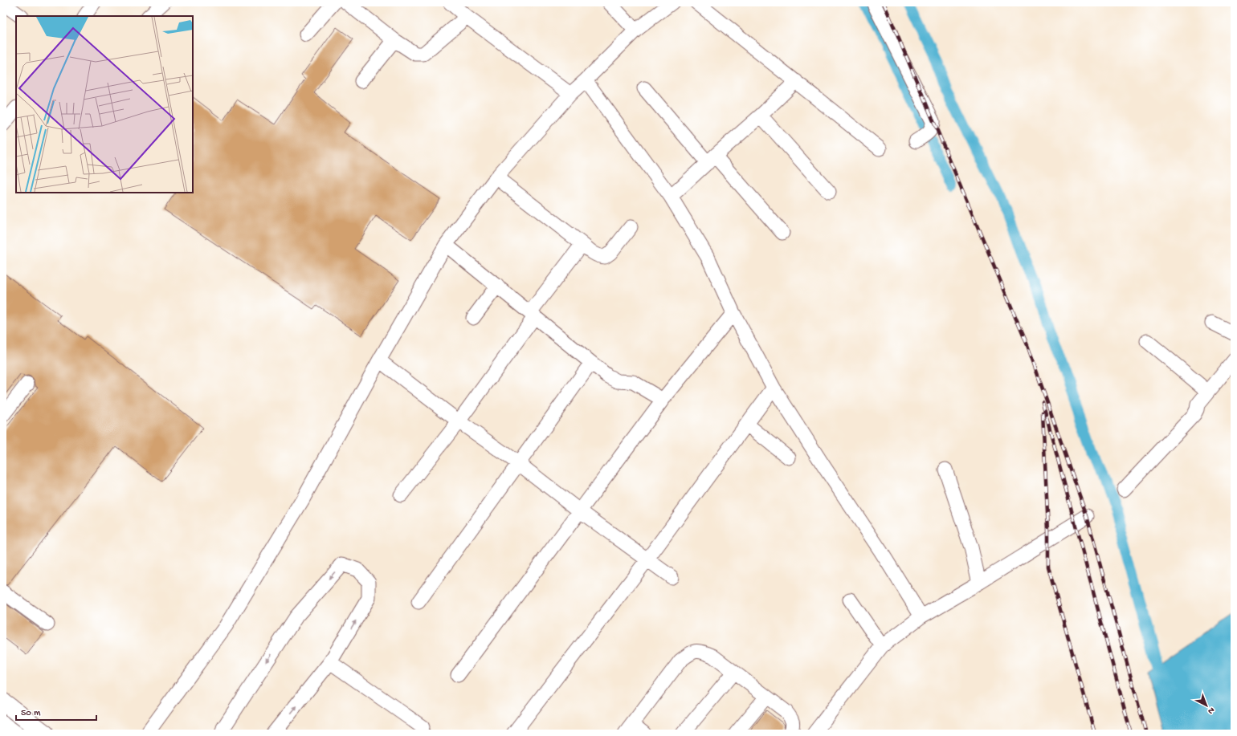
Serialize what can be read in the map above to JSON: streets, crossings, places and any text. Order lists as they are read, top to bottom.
{
  "scale_bar": "50 m",
  "north": "bottom right"
}
